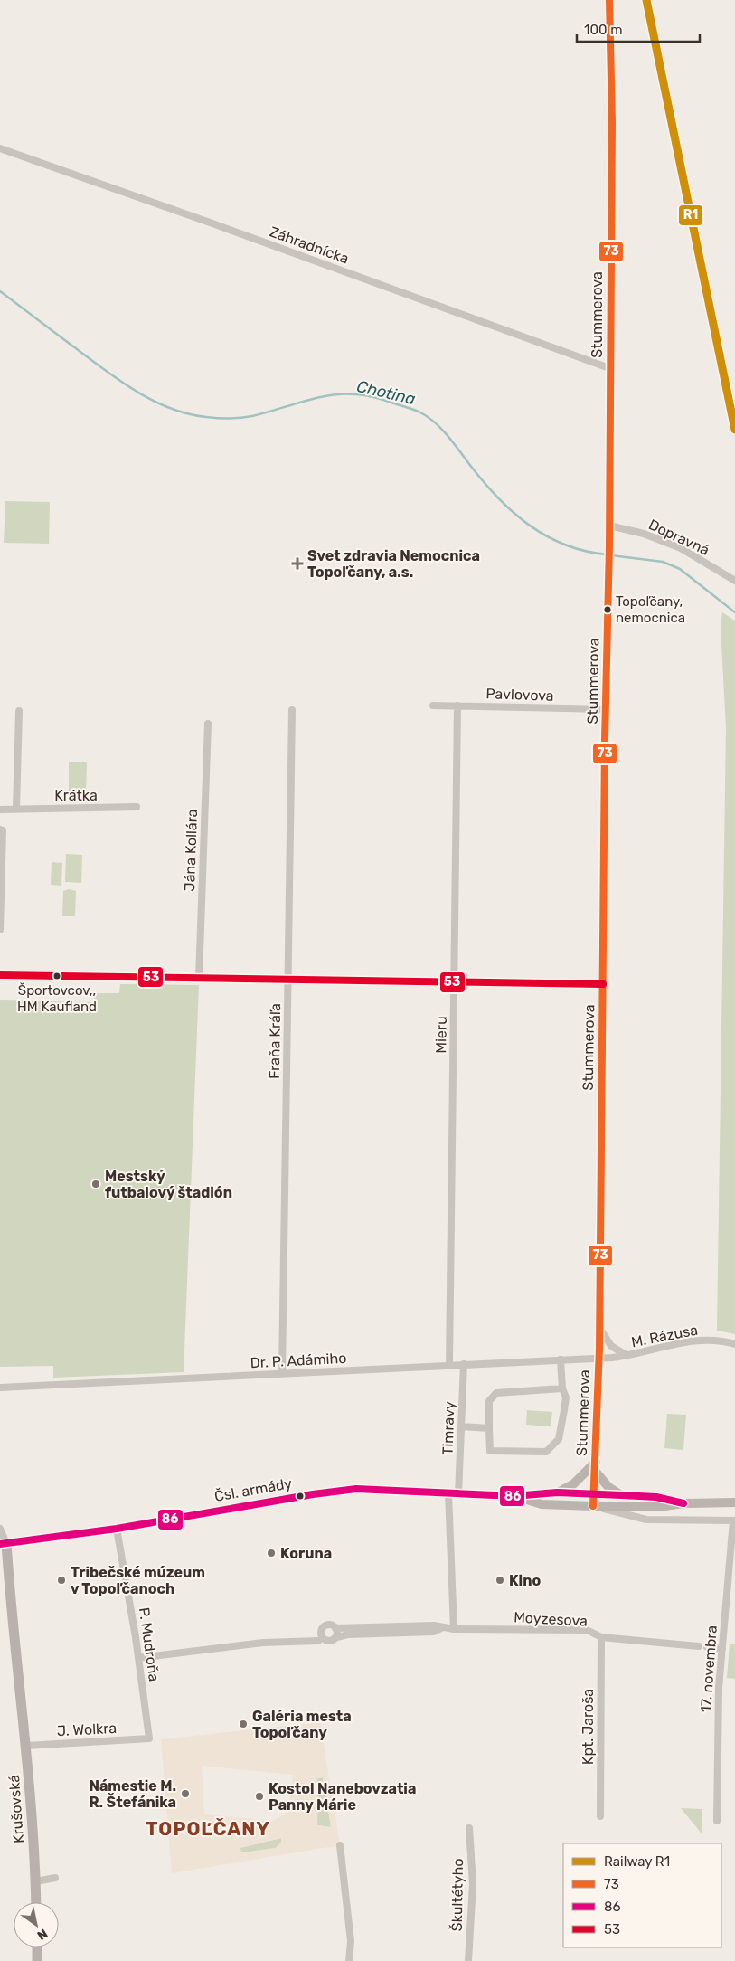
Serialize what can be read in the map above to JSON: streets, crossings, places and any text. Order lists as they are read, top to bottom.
{
  "streets": {
    "main road": ["Čsl. armády", "Krušovská"],
    "street": [
      "Záhradnícka",
      "Stummerova",
      "Dopravná",
      "Pavlovova",
      "Krátka",
      "Jána Kollára",
      "Mieru",
      "Fraňa Kráľa",
      "M. Rázusa",
      "Dr. P. Adámiho",
      "Timravy",
      "Moyzesova",
      "P. Mudroňa",
      "17. novembra",
      "Kpt. Jaroša",
      "J. Wolkra",
      "Škultétyho"
    ]
  },
  "crossings": [
    ["Záhradnícka", "Stummerova"],
    ["Stummerova", "Dopravná"],
    ["Stummerova", "Pavlovova"],
    ["Stummerova", "M. Rázusa"],
    ["Stummerova", "Dr. P. Adámiho"],
    ["Pavlovova", "Mieru"],
    ["Mieru", "Dr. P. Adámiho"],
    ["Fraňa Kráľa", "Dr. P. Adámiho"],
    ["M. Rázusa", "Dr. P. Adámiho"],
    ["Dr. P. Adámiho", "Timravy"],
    ["Timravy", "Čsl. armády"],
    ["Timravy", "Moyzesova"],
    ["Čsl. armády", "P. Mudroňa"],
    ["Čsl. armády", "Krušovská"],
    ["Moyzesova", "Kpt. Jaroša"],
    ["P. Mudroňa", "J. Wolkra"],
    ["J. Wolkra", "Krušovská"]
  ],
  "districts": ["TOPOĽČANY"],
  "water": ["Chotina"],
  "places": {
    "health": ["Svet zdravia Nemocnica Topoľčany, a.s."],
    "other": [
      "Topoľčany, nemocnica",
      "Športovcov,, HM Kaufland",
      "Mestský futbalový štadión",
      "Koruna",
      "Tribečské múzeum v Topoľčanoch",
      "Kino",
      "Galéria mesta Topoľčany",
      "Námestie M. R. Štefánika",
      "Kostol Nanebovzatia Panny Márie"
    ]
  },
  "lines": [
    "rail line R1",
    "transit line 73",
    "transit line 53",
    "transit line 86"
  ],
  "legend": [
    "Railway R1",
    "73",
    "86",
    "53"
  ],
  "scale_bar": "100 m",
  "north": "bottom right"
}
